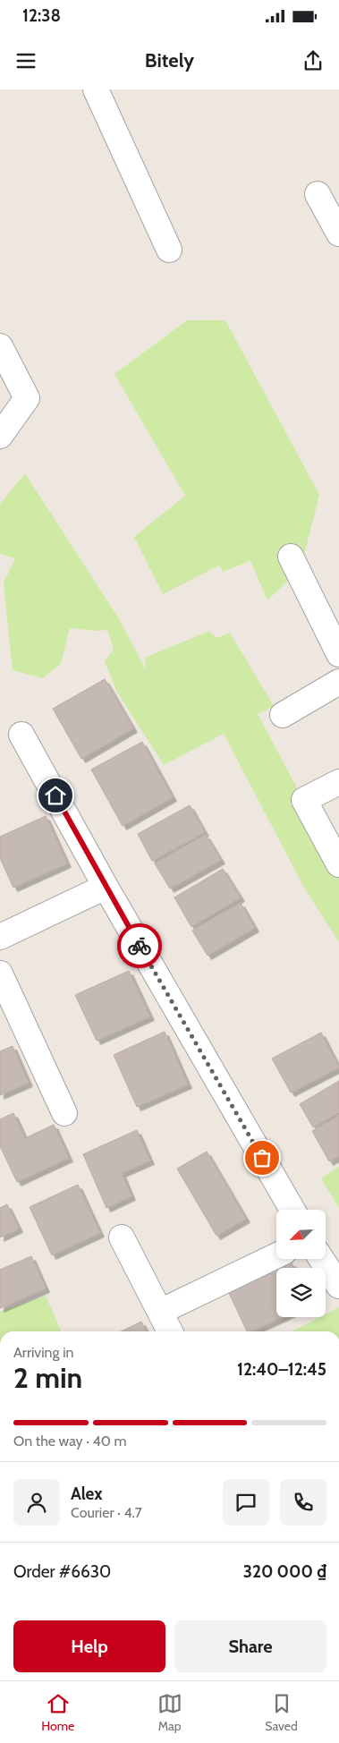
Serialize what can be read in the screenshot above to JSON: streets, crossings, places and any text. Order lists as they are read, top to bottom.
{
  "north": "bottom left",
  "page": {
    "status": "12:38",
    "header": "Bitely",
    "heading": ["2 min", "Arriving in", "12:40–12:45"],
    "panel": [
      "Alex",
      "Courier · 4.7",
      "Order #6630",
      "320 000 ₫"
    ],
    "bar": "On the way · 40 m",
    "buttons": ["Help", "Share"],
    "tabs": ["Home", "Map", "Saved"]
  }
}
